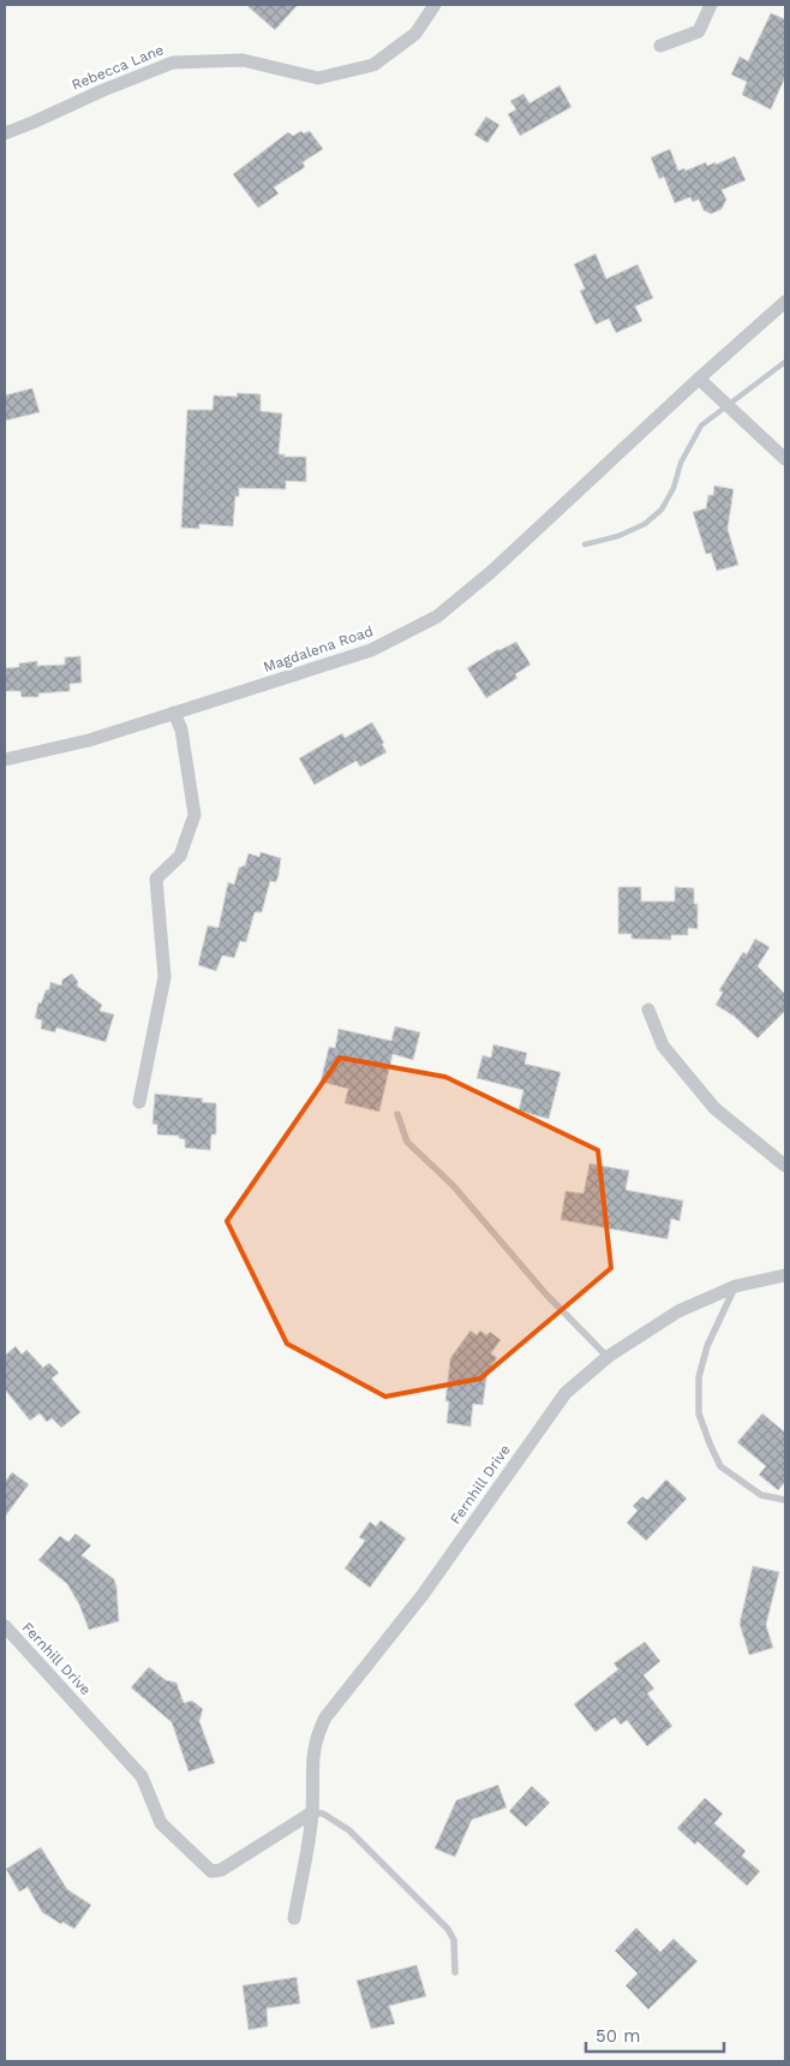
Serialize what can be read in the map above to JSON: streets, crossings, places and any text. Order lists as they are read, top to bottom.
{
  "streets": {
    "street": ["Rebecca Lane", "Magdalena Road", "Fernhill Drive"]
  },
  "scale_bar": "50 m"
}
